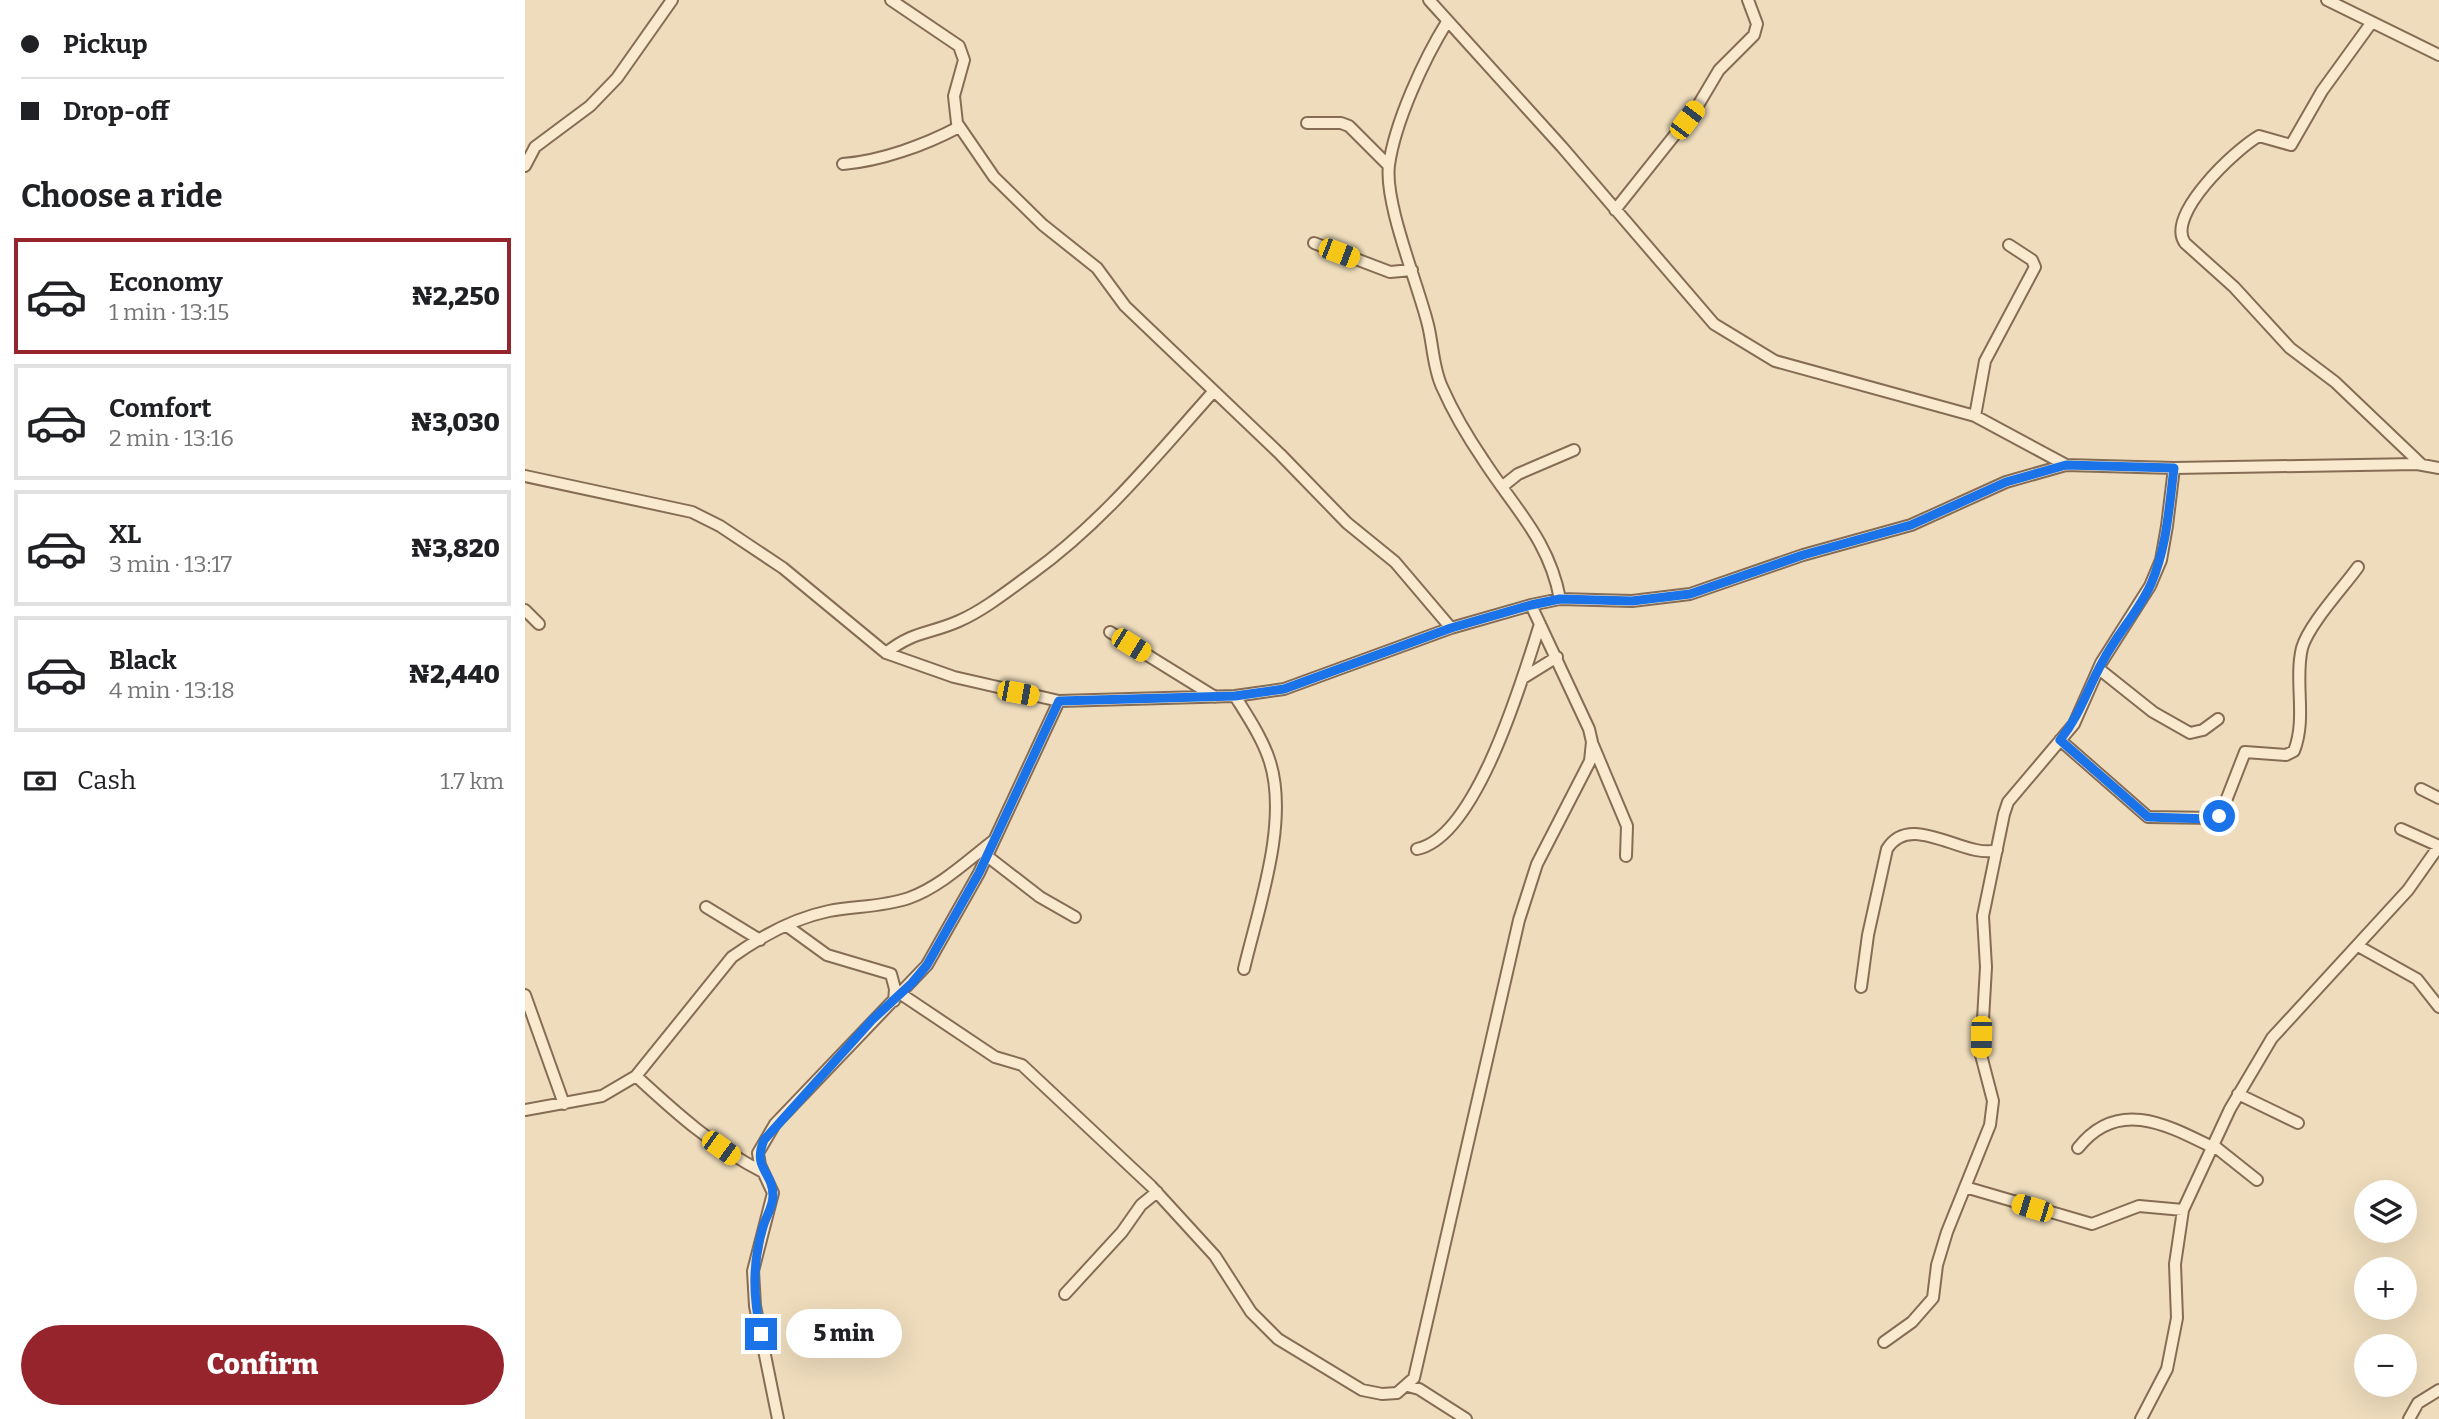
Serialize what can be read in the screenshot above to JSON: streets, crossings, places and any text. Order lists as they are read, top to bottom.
{
  "page": {
    "banner": ["Pickup", "Drop-off"],
    "heading": "Choose a ride",
    "list": [
      {
        "name": "Economy",
        "note": "1 min · 13:15",
        "value": "₦2,250"
      },
      {
        "name": "Comfort",
        "note": "2 min · 13:16",
        "value": "₦3,030"
      },
      {
        "name": "XL",
        "note": "3 min · 13:17",
        "value": "₦3,820"
      },
      {
        "name": "Black",
        "note": "4 min · 13:18",
        "value": "₦2,440"
      }
    ],
    "pay": ["Cash", "1.7 km"],
    "map_buttons": ["+", "−"],
    "bubble": "5 min",
    "buttons": "Confirm"
  }
}
